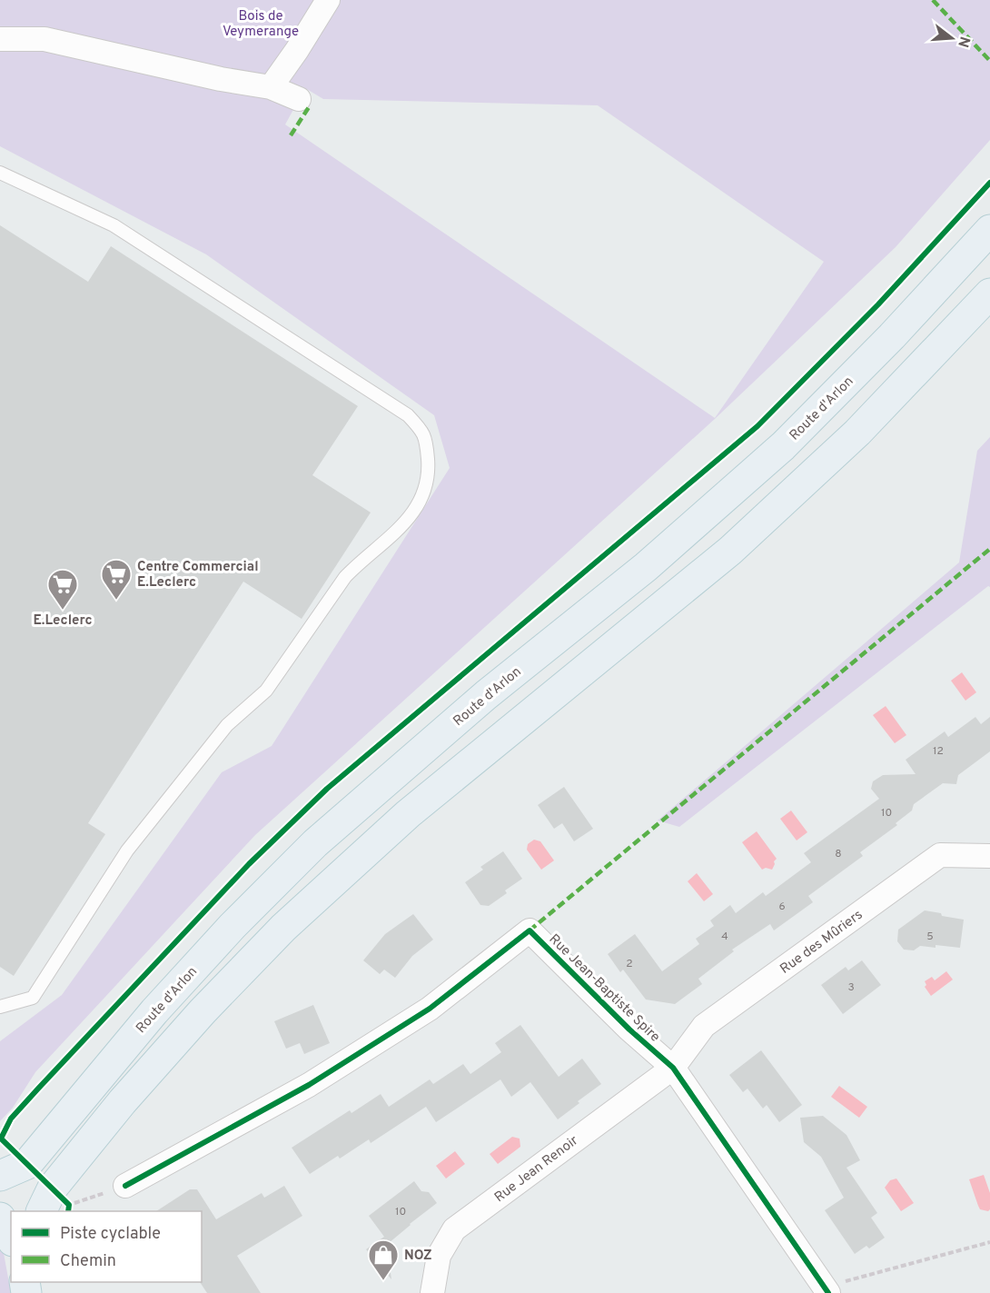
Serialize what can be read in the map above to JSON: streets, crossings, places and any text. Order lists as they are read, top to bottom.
{
  "streets": {
    "main road": ["Route d'Arlon"],
    "street": ["Rue des Mûriers", "Rue Jean-Baptiste Spire", "Rue Jean Renoir"]
  },
  "crossings": [
    ["Rue des Mûriers", "Rue Jean-Baptiste Spire"],
    ["Rue des Mûriers", "Rue Jean Renoir"],
    ["Rue Jean-Baptiste Spire", "Rue Jean Renoir"]
  ],
  "parks": ["Bois de Veymerange"],
  "places": {
    "supermarket": ["Centre Commercial E.Leclerc", "E.Leclerc"],
    "shop": ["NOZ"]
  },
  "house_numbers": [
    "12",
    "10",
    "8",
    "6",
    "4",
    "5",
    "2",
    "3",
    "10"
  ],
  "legend": ["Piste cyclable", "Chemin"],
  "north": "right"
}
